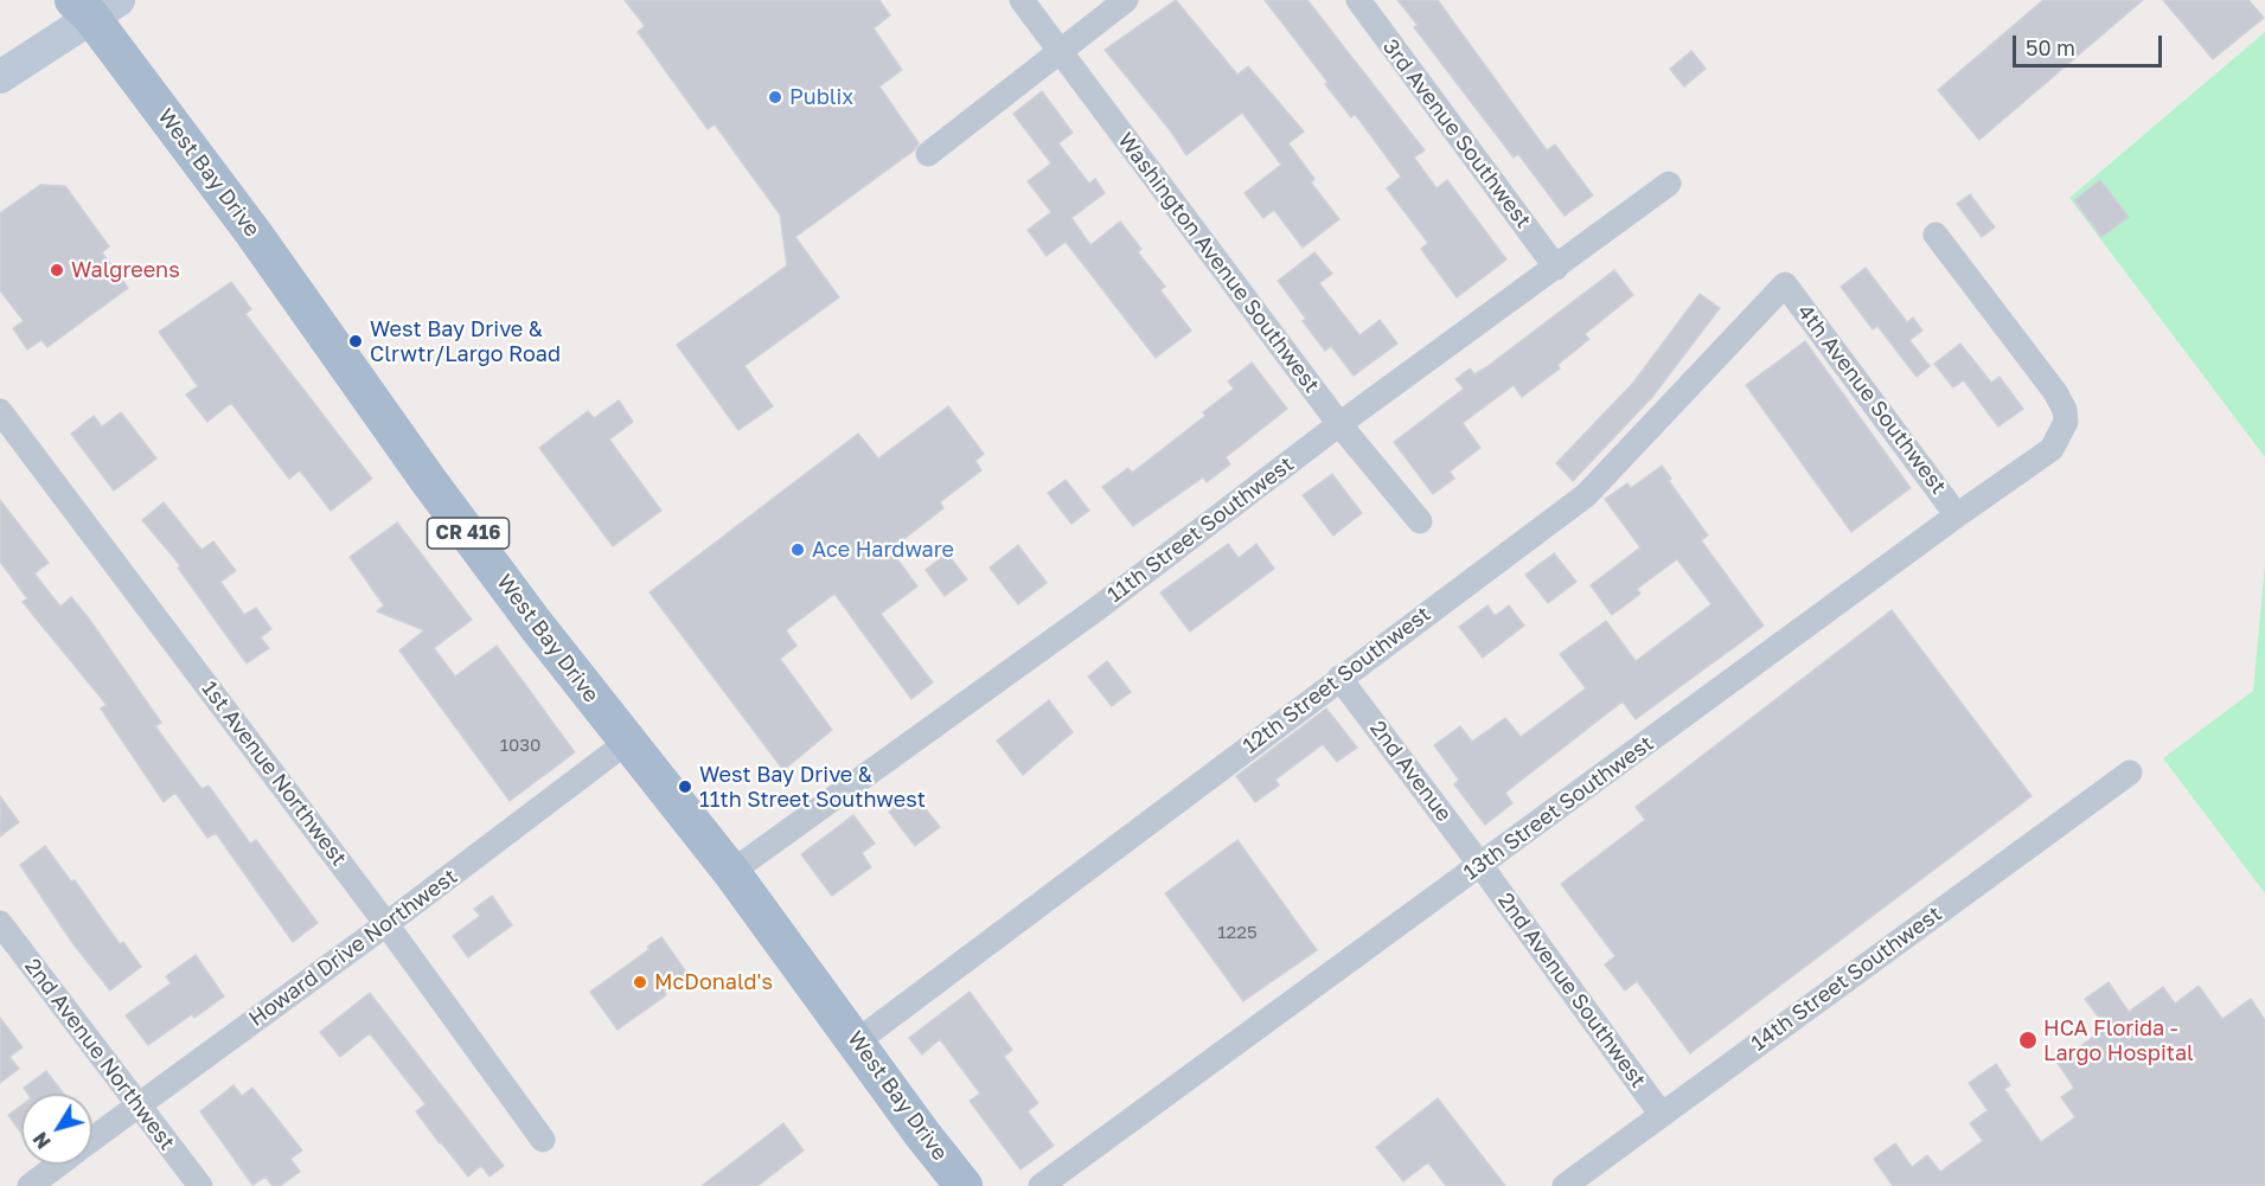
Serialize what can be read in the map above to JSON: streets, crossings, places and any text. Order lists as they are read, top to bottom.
{
  "streets": {
    "main road": ["West Bay Drive", "CR 416"],
    "street": [
      "3rd Avenue Southwest",
      "Washington Avenue Southwest",
      "4th Avenue Southwest",
      "11th Street Southwest",
      "12th Street Southwest",
      "2nd Avenue",
      "1st Avenue Northwest",
      "13th Street Southwest",
      "Howard Drive Northwest",
      "14th Street Southwest",
      "2nd Avenue Southwest",
      "2nd Avenue Northwest"
    ]
  },
  "crossings": [
    ["3rd Avenue Southwest", "11th Street Southwest"],
    ["West Bay Drive", "11th Street Southwest"],
    ["West Bay Drive", "12th Street Southwest"],
    ["West Bay Drive", "Howard Drive Northwest"],
    ["Washington Avenue Southwest", "11th Street Southwest"],
    ["4th Avenue Southwest", "12th Street Southwest"],
    ["4th Avenue Southwest", "13th Street Southwest"],
    ["12th Street Southwest", "2nd Avenue"],
    ["2nd Avenue", "13th Street Southwest"],
    ["2nd Avenue", "2nd Avenue Southwest"],
    ["1st Avenue Northwest", "Howard Drive Northwest"],
    ["13th Street Southwest", "2nd Avenue Southwest"],
    ["Howard Drive Northwest", "2nd Avenue Northwest"],
    ["14th Street Southwest", "2nd Avenue Southwest"]
  ],
  "places": [
    "Publix",
    "Walgreens",
    "West Bay Drive & Clrwtr/Largo Road",
    "Ace Hardware",
    "West Bay Drive & 11th Street Southwest",
    "McDonald's",
    "HCA Florida - Largo Hospital"
  ],
  "house_numbers": ["1030", "1225"],
  "scale_bar": "50 m",
  "north": "bottom left"
}
